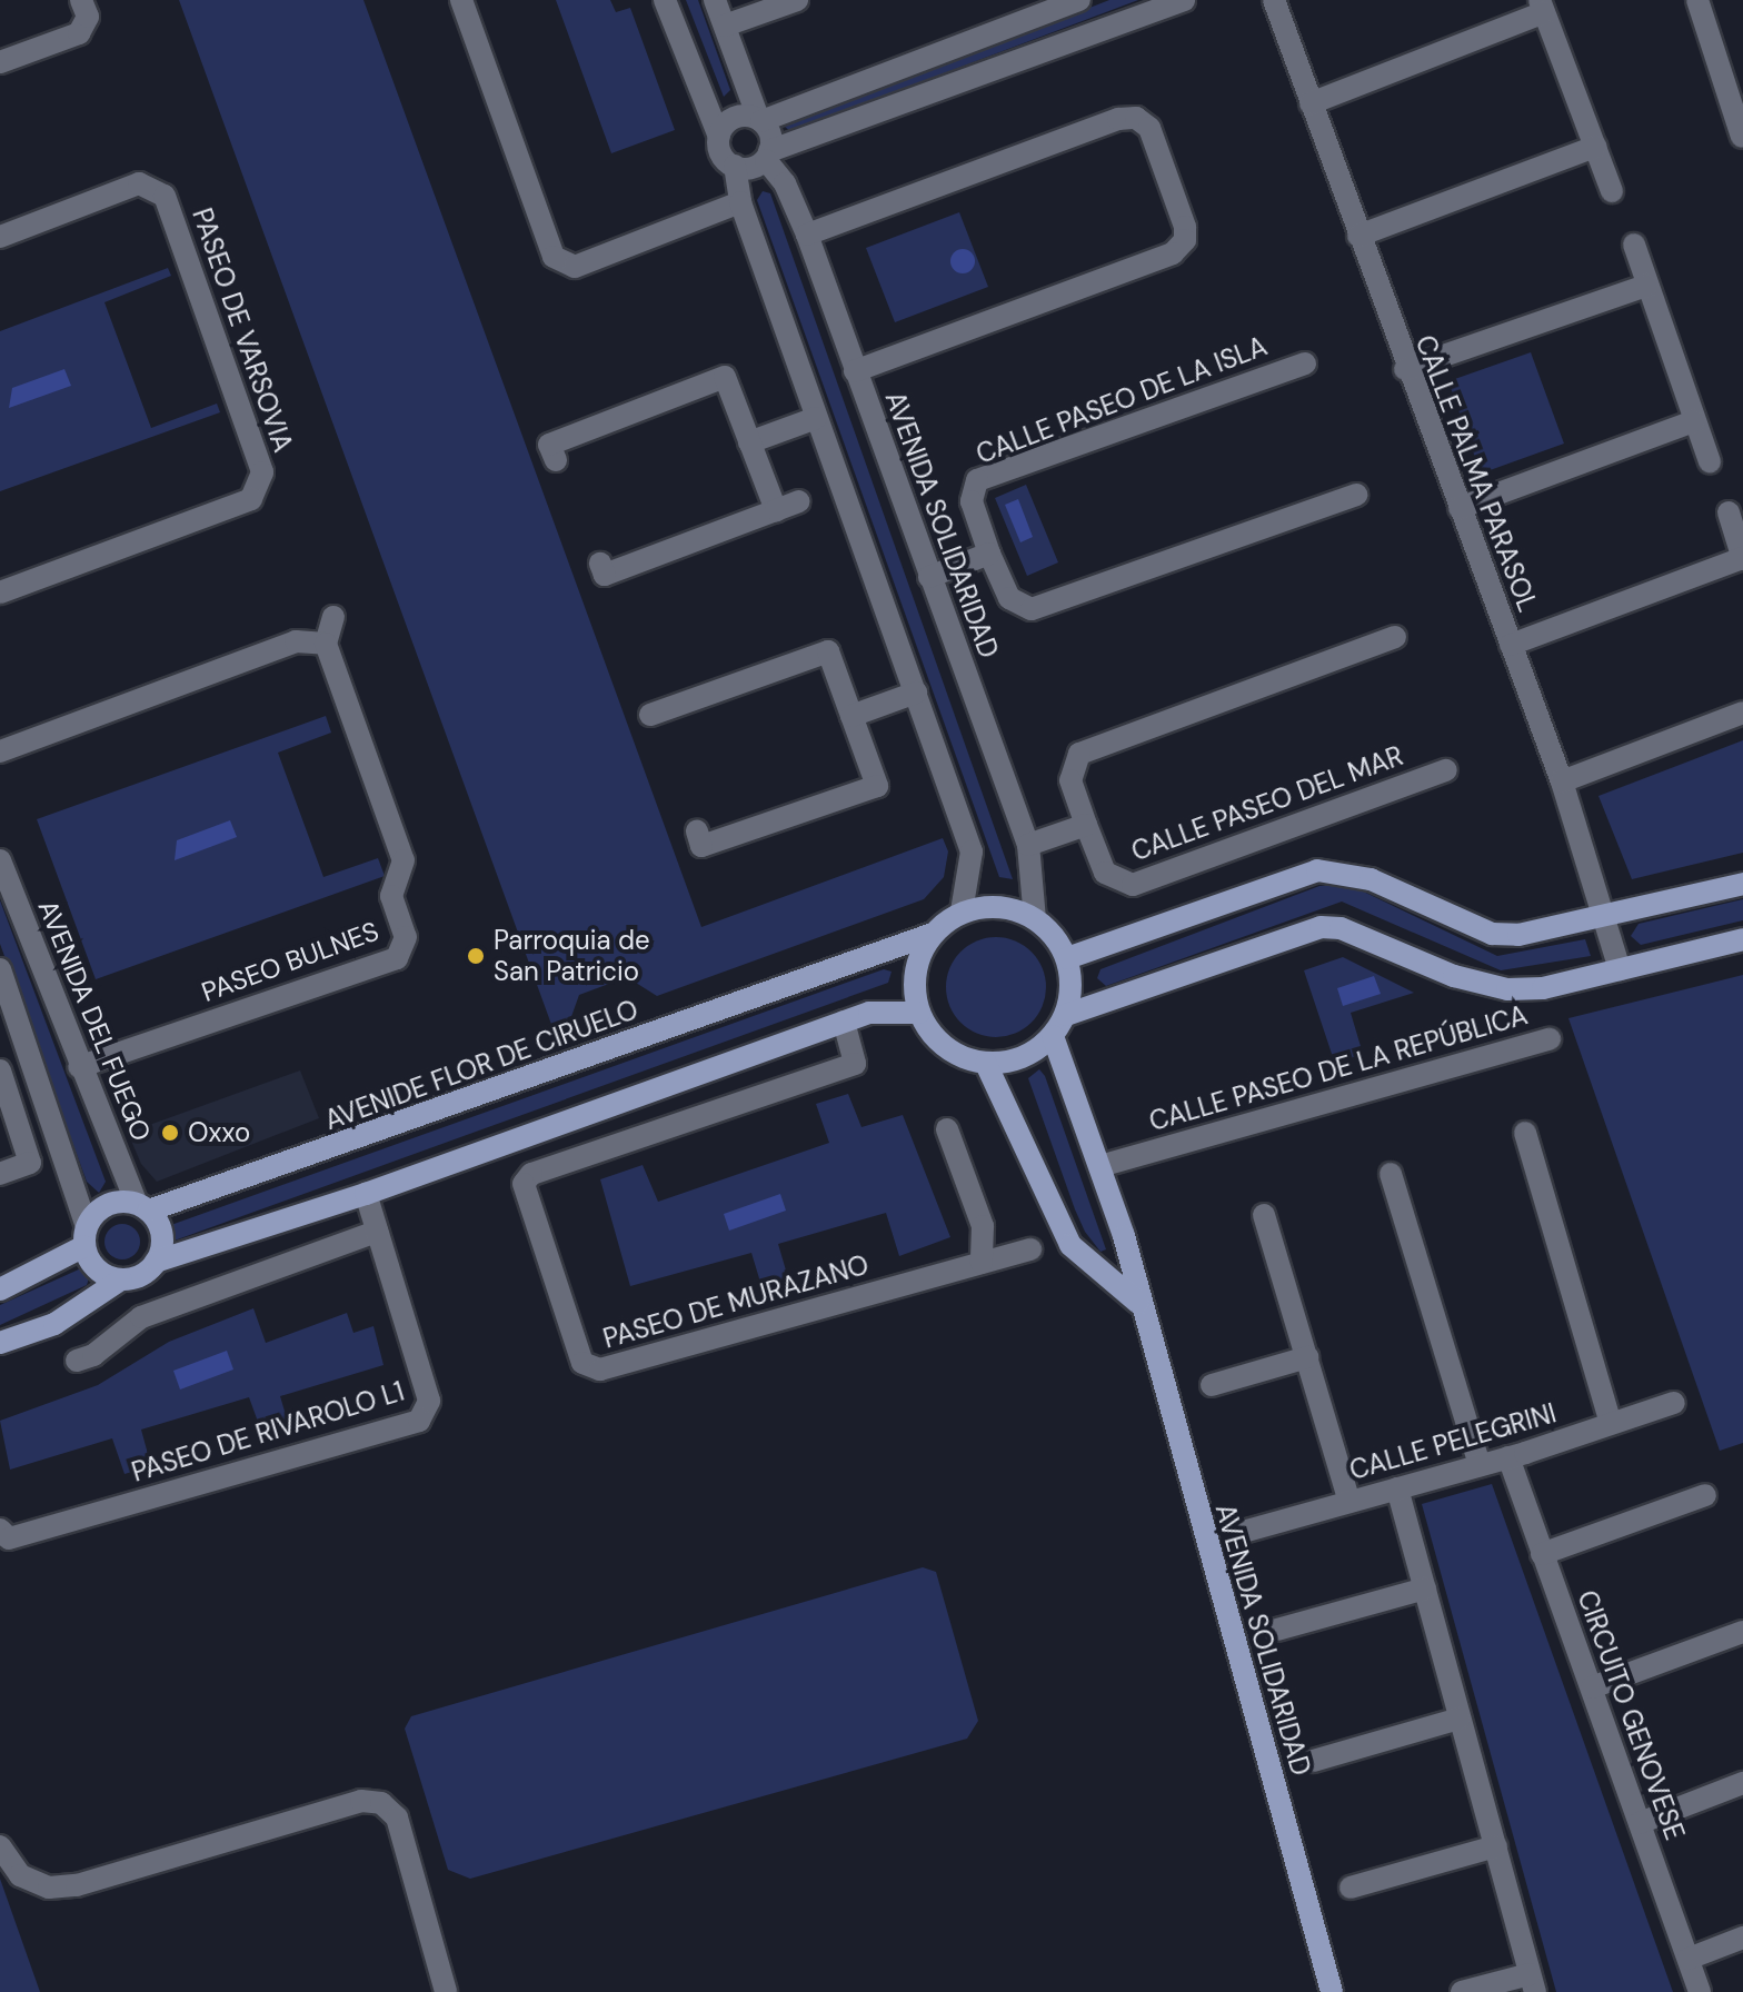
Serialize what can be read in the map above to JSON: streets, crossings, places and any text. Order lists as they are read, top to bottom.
{
  "streets": {
    "main road": ["AVENIDA SOLIDARIDAD", "AVENIDE FLOR DE CIRUELO"],
    "street": [
      "PASEO DE VARSOVIA",
      "CALLE PASEO DE LA ISLA",
      "CALLE PALMA PARASOL",
      "CALLE PASEO DEL MAR",
      "PASEO BULNES",
      "AVENIDA DEL FUEGO",
      "CALLE PASEO DE LA REPÚBLICA",
      "PASEO DE MURAZANO",
      "PASEO DE RIVAROLO L1",
      "CALLE PELEGRINI",
      "CIRCUITO GENOVESE"
    ]
  },
  "crossings": [
    ["AVENIDA SOLIDARIDAD", "AVENIDE FLOR DE CIRUELO"],
    ["AVENIDA SOLIDARIDAD", "CALLE PASEO DE LA REPÚBLICA"],
    ["PASEO BULNES", "AVENIDA DEL FUEGO"],
    ["AVENIDA DEL FUEGO", "AVENIDE FLOR DE CIRUELO"],
    ["CALLE PELEGRINI", "CIRCUITO GENOVESE"]
  ],
  "places": ["Parroquia de San Patricio", "Oxxo"]
}
